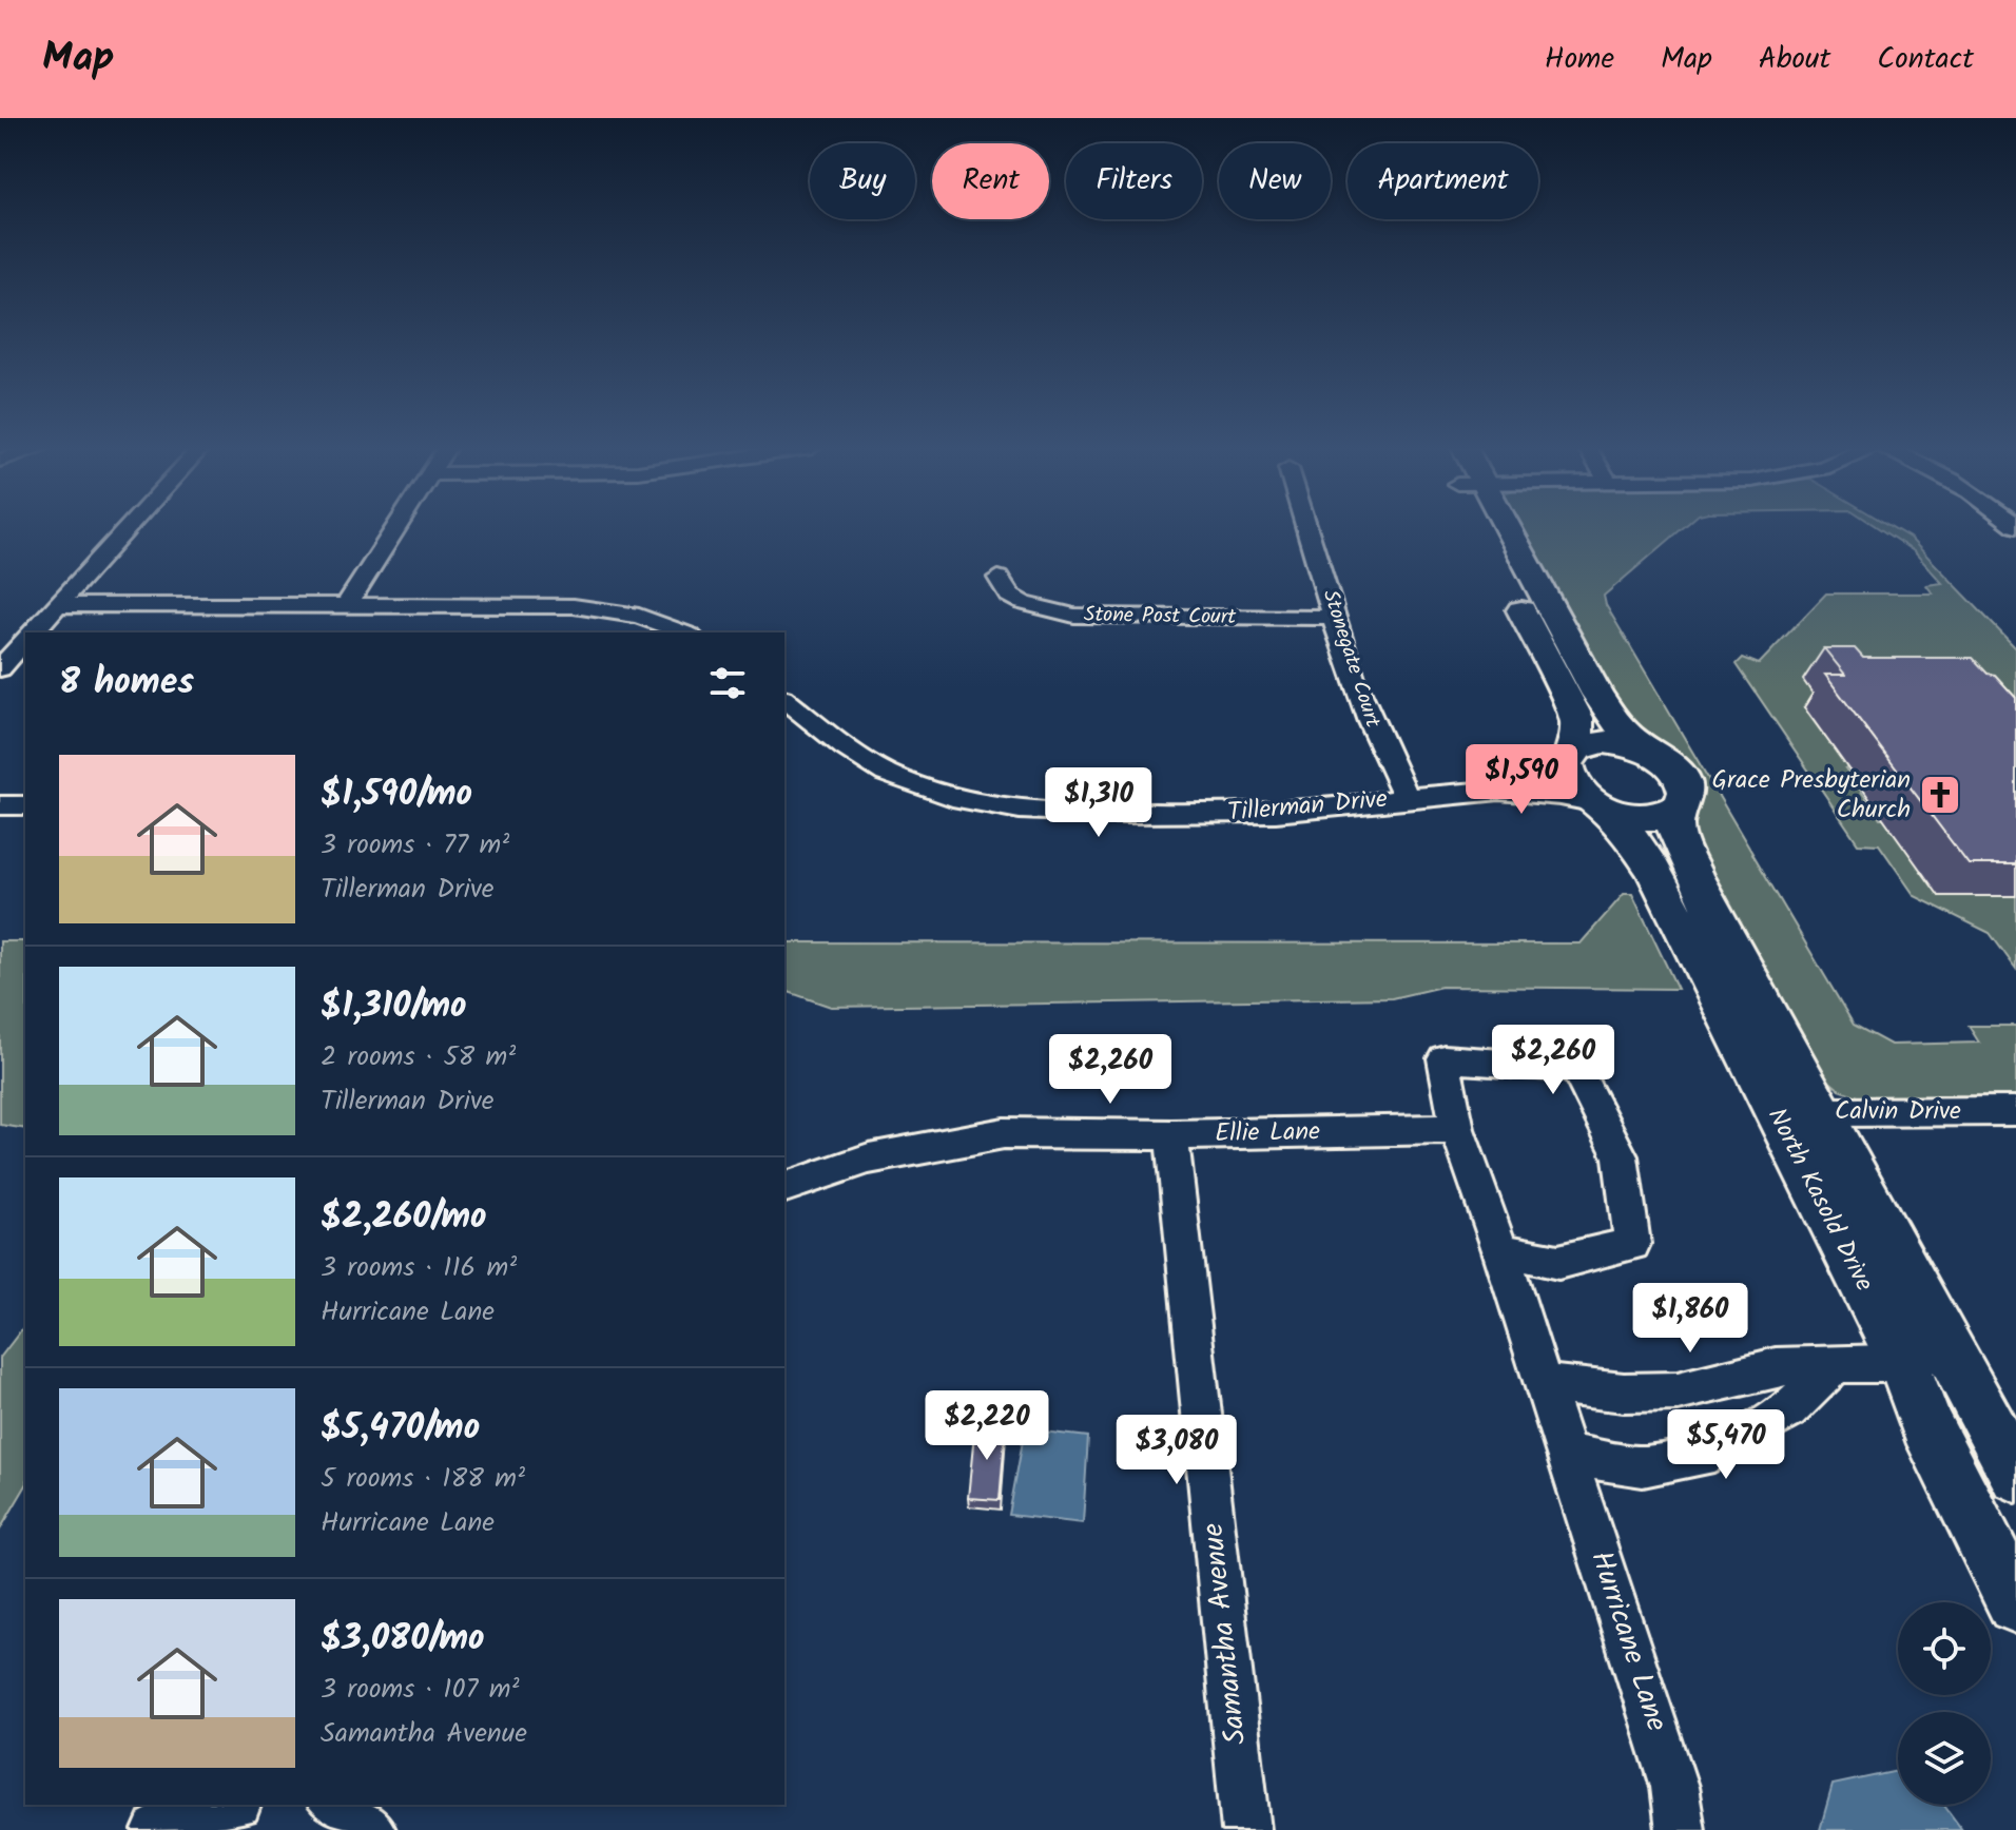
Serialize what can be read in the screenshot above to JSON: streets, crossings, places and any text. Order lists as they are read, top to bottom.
{
  "streets": {
    "main road": ["North Kasold Drive"],
    "street": [
      "Stone Post Court",
      "Stonegate Court",
      "Tillerman Drive",
      "Calvin Drive",
      "Ellie Lane",
      "Samantha Avenue",
      "Hurricane Lane"
    ]
  },
  "crossings": [
    ["Stone Post Court", "Stonegate Court"],
    ["Stonegate Court", "Tillerman Drive"],
    ["Tillerman Drive", "North Kasold Drive"],
    ["Calvin Drive", "North Kasold Drive"],
    ["Ellie Lane", "Samantha Avenue"],
    ["Ellie Lane", "Hurricane Lane"]
  ],
  "places": {
    "church": ["Grace Presbyterian Church"]
  },
  "page": {
    "header": "Map",
    "nav": [
      "Home",
      "Map",
      "About",
      "Contact"
    ],
    "chip": [
      "Buy",
      "Rent",
      "Filters",
      "New",
      "Apartment"
    ],
    "heading": "8 homes",
    "list": [
      {
        "name": "$1,590/mo",
        "note": "3 rooms · 77 m² · Tillerman Drive"
      },
      {
        "name": "$1,310/mo",
        "note": "2 rooms · 58 m² · Tillerman Drive"
      },
      {
        "name": "$2,260/mo",
        "note": "3 rooms · 116 m² · Hurricane Lane"
      },
      {
        "name": "$5,470/mo",
        "note": "5 rooms · 188 m² · Hurricane Lane"
      },
      {
        "name": "$3,080/mo",
        "note": "3 rooms · 107 m² · Samantha Avenue"
      }
    ],
    "price": [
      "$1,590",
      "$1,310",
      "$2,260",
      "$2,260",
      "$1,860",
      "$2,220",
      "$5,470",
      "$3,080"
    ]
  }
}
